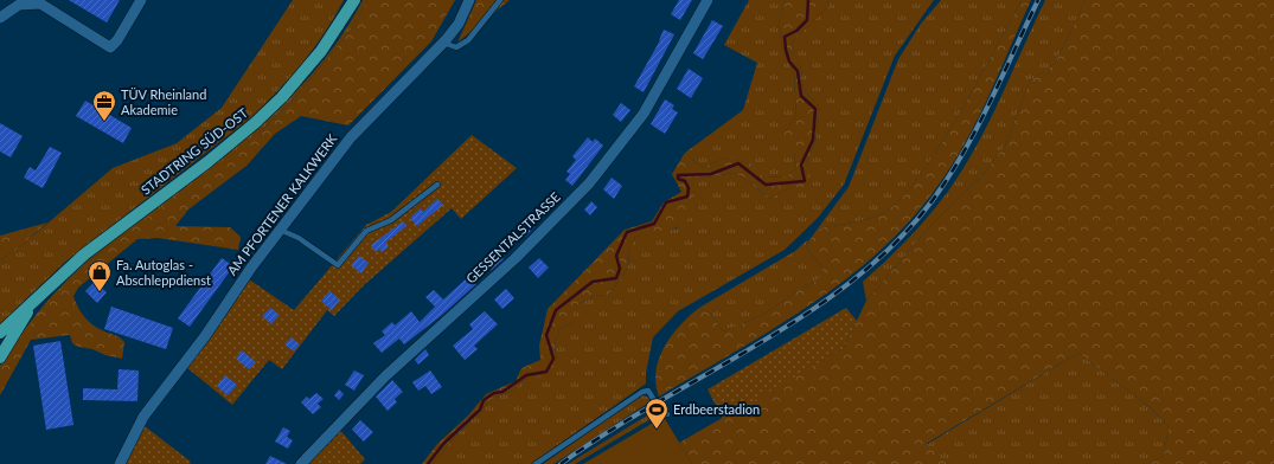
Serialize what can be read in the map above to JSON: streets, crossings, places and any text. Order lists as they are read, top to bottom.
{
  "streets": {
    "main road": ["STADTRING SÜD-OST"],
    "street": ["AM PFORTENER KALKWERK", "GESSENTALSTRASSE"]
  },
  "places": {
    "office": ["TÜV Rheinland Akademie"],
    "shop": ["Fa. Autoglas - Abschleppdienst"],
    "sports": ["Erdbeerstadion"]
  }
}
